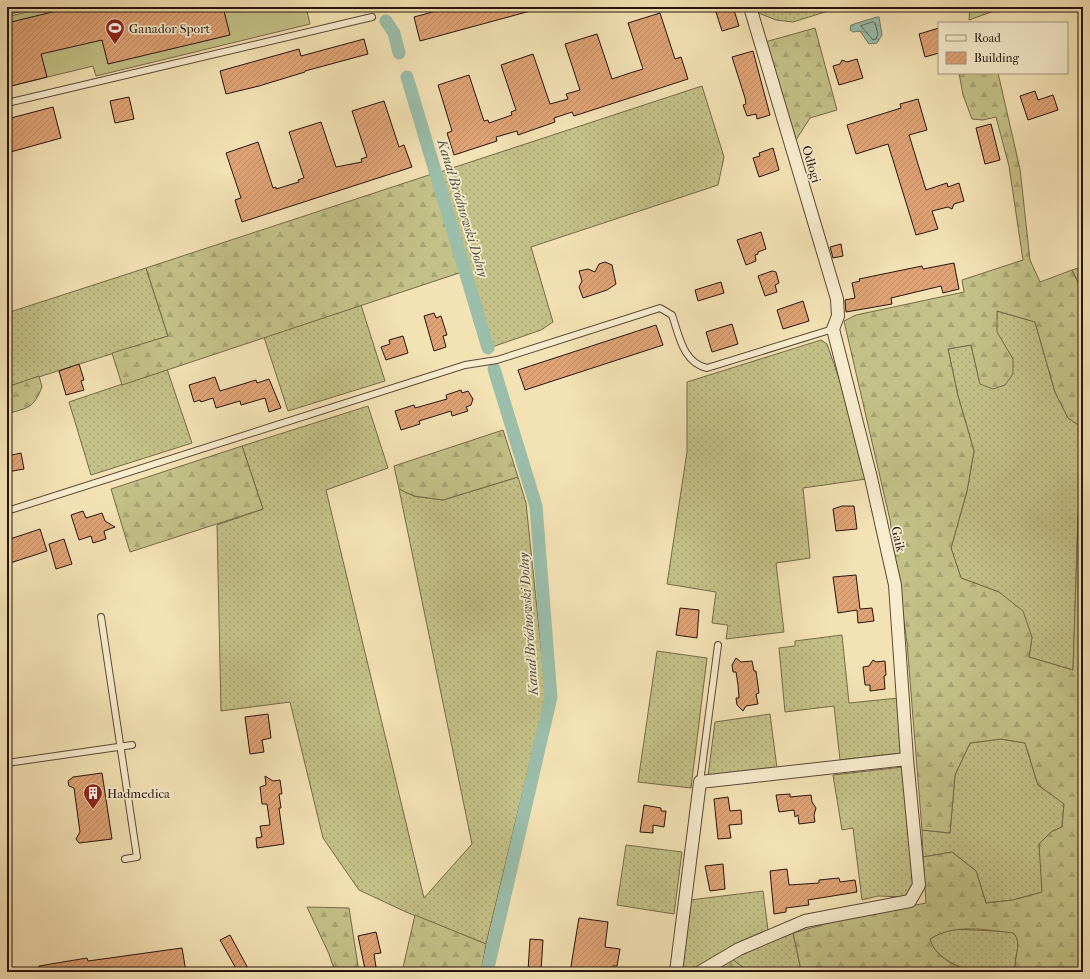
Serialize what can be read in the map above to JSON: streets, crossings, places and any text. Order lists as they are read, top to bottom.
{
  "streets": {
    "street": ["Odłogi", "Gaik"]
  },
  "crossings": [
    ["Odłogi", "Gaik"]
  ],
  "water": ["Kanał Bródnowski Dolny"],
  "places": {
    "sports": ["Ganador Sport"],
    "building": ["Hadmedica"]
  },
  "legend": ["Road", "Building"]
}
